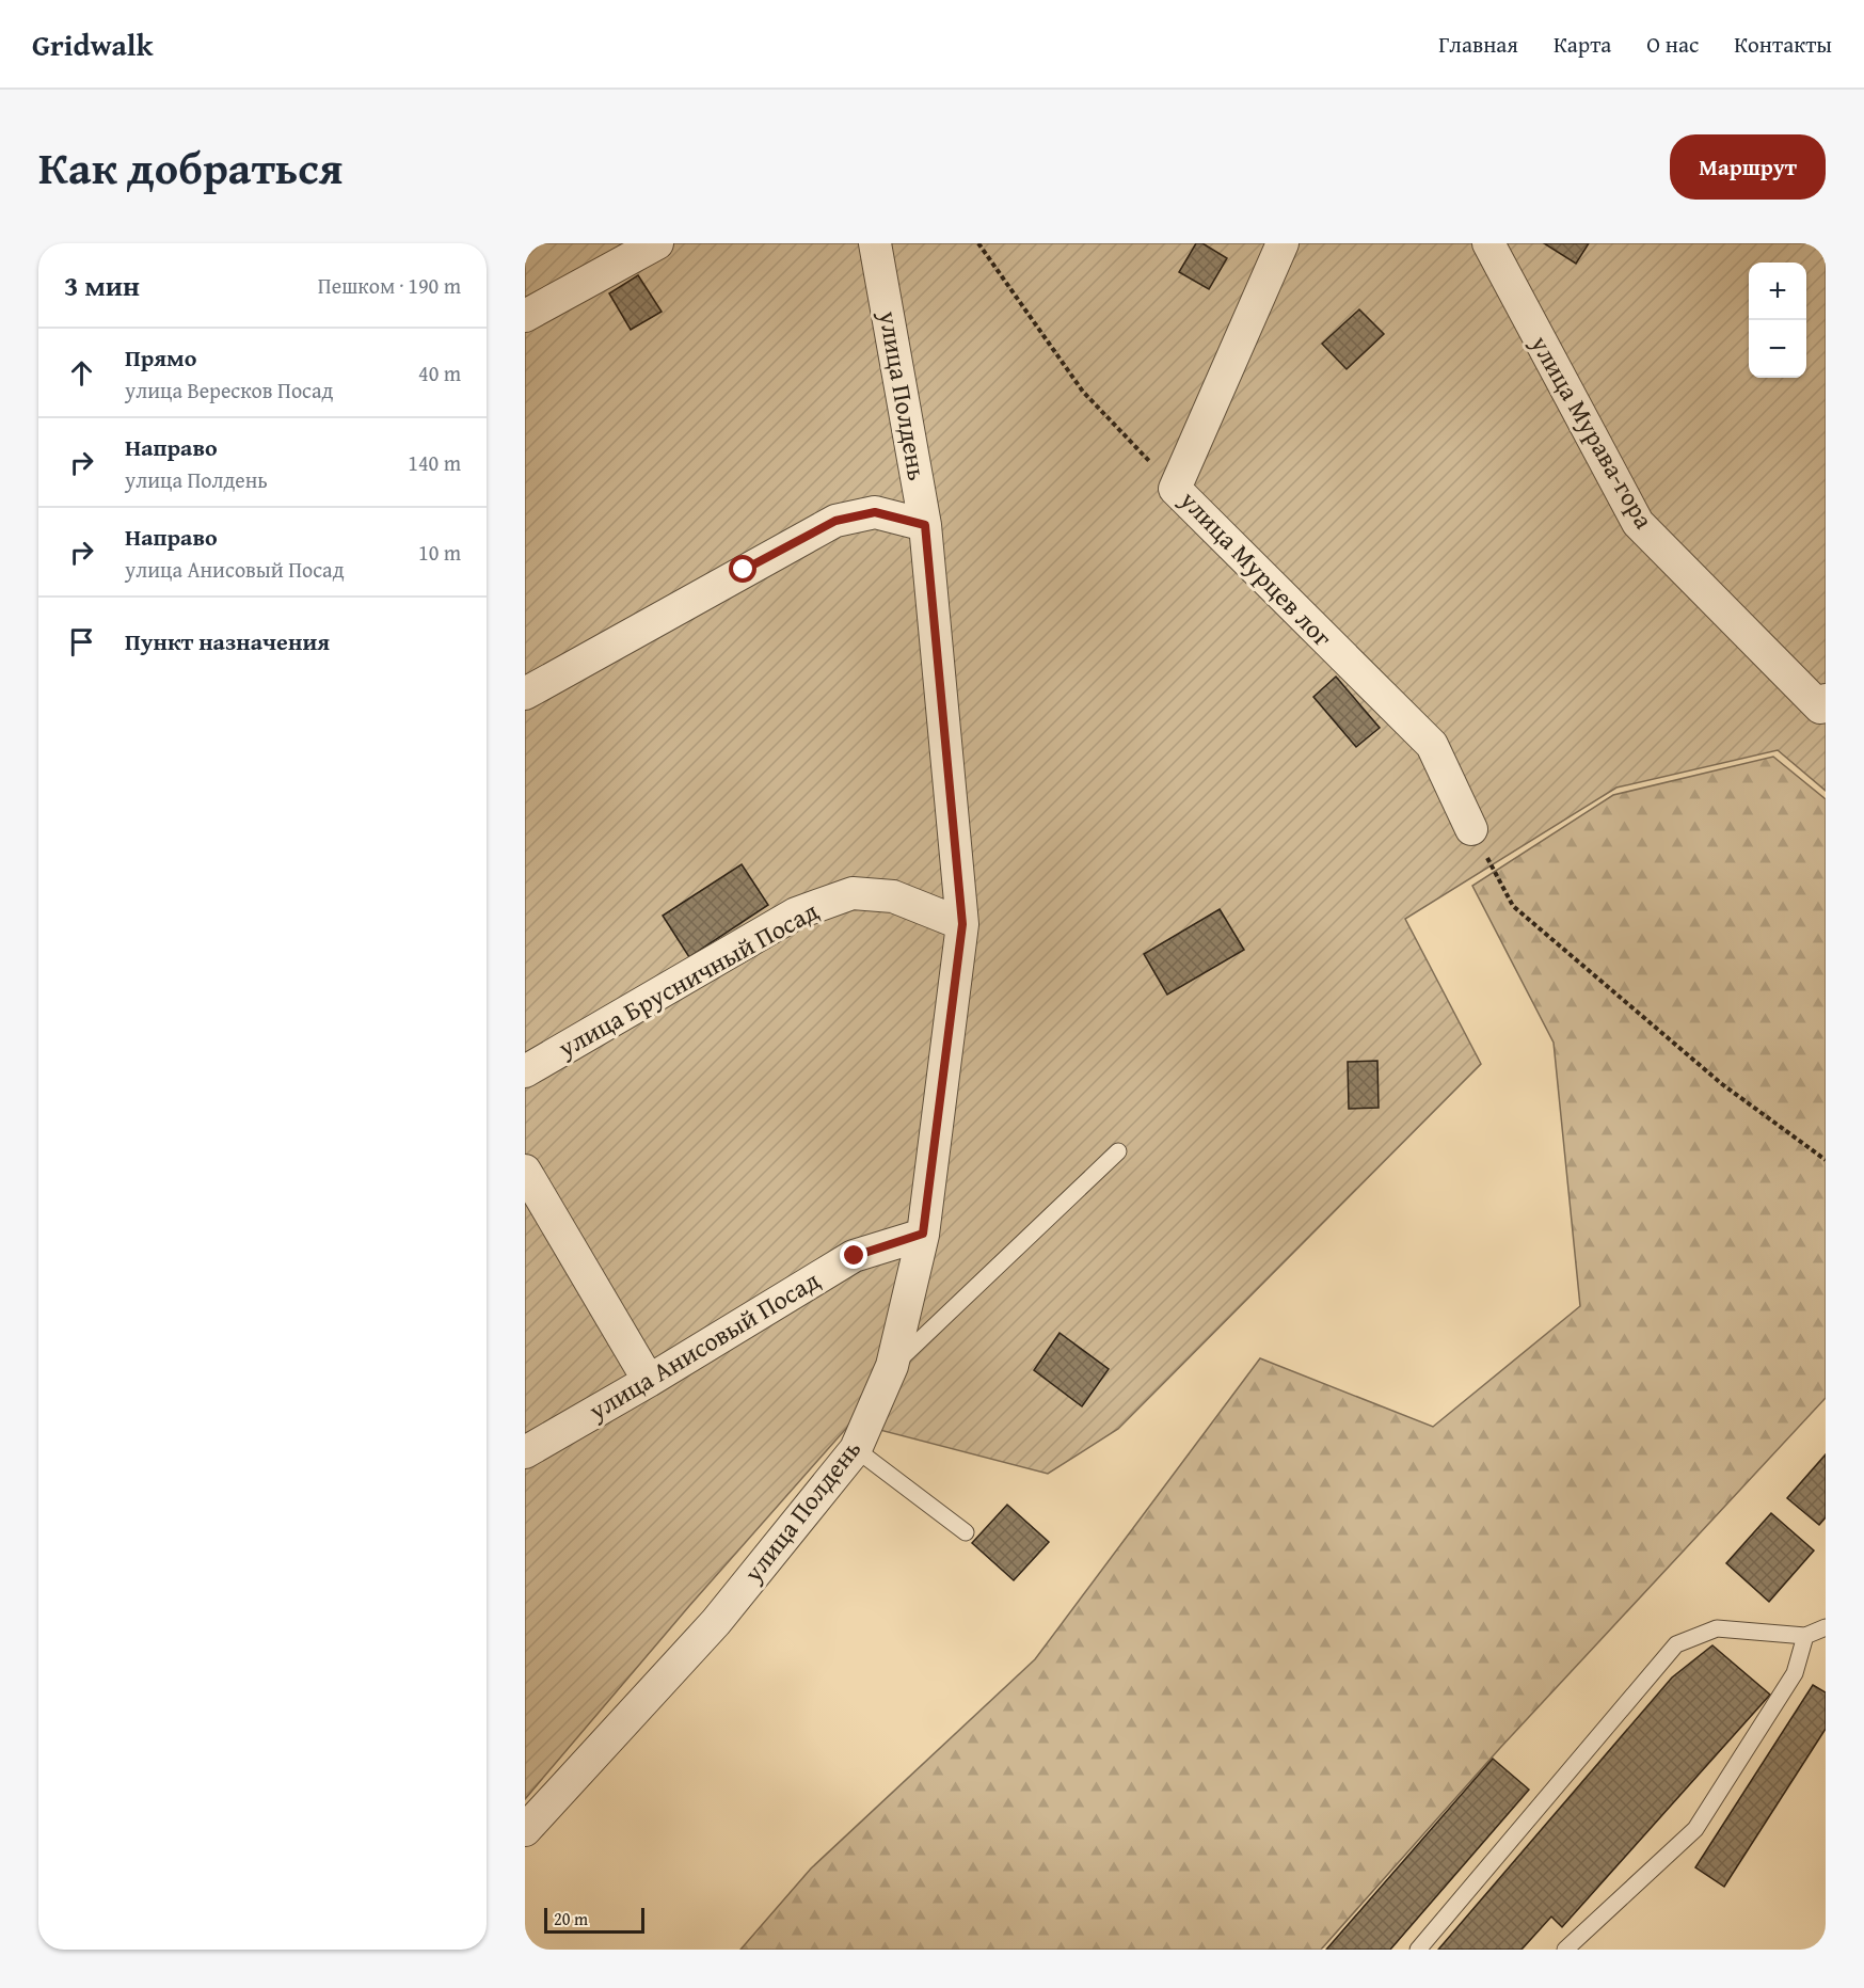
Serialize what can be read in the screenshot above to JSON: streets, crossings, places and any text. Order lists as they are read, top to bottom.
{
  "streets": {
    "street": [
      "улица Полдень",
      "улица Мурава-гора",
      "улица Мурцев лог",
      "улица Брусничный Посад",
      "улица Анисовый Посад"
    ]
  },
  "crossings": [
    ["улица Полдень", "улица Брусничный Посад"],
    ["улица Полдень", "улица Анисовый Посад"]
  ],
  "scale_bar": "20 m",
  "page": {
    "header": "Gridwalk",
    "nav": [
      "Главная",
      "Карта",
      "О нас",
      "Контакты"
    ],
    "title": "Как добраться",
    "buttons": "Маршрут",
    "heading": ["3 мин", "Пешком · 190 m"],
    "map_buttons": ["+", "−"],
    "list": [
      ["Прямо", "улица Вересков Посад", "40 m"],
      ["Направо", "улица Полдень", "140 m"],
      ["Направо", "улица Анисовый Посад", "10 m"],
      "Пункт назначения"
    ],
    "scale": "20 m"
  }
}
